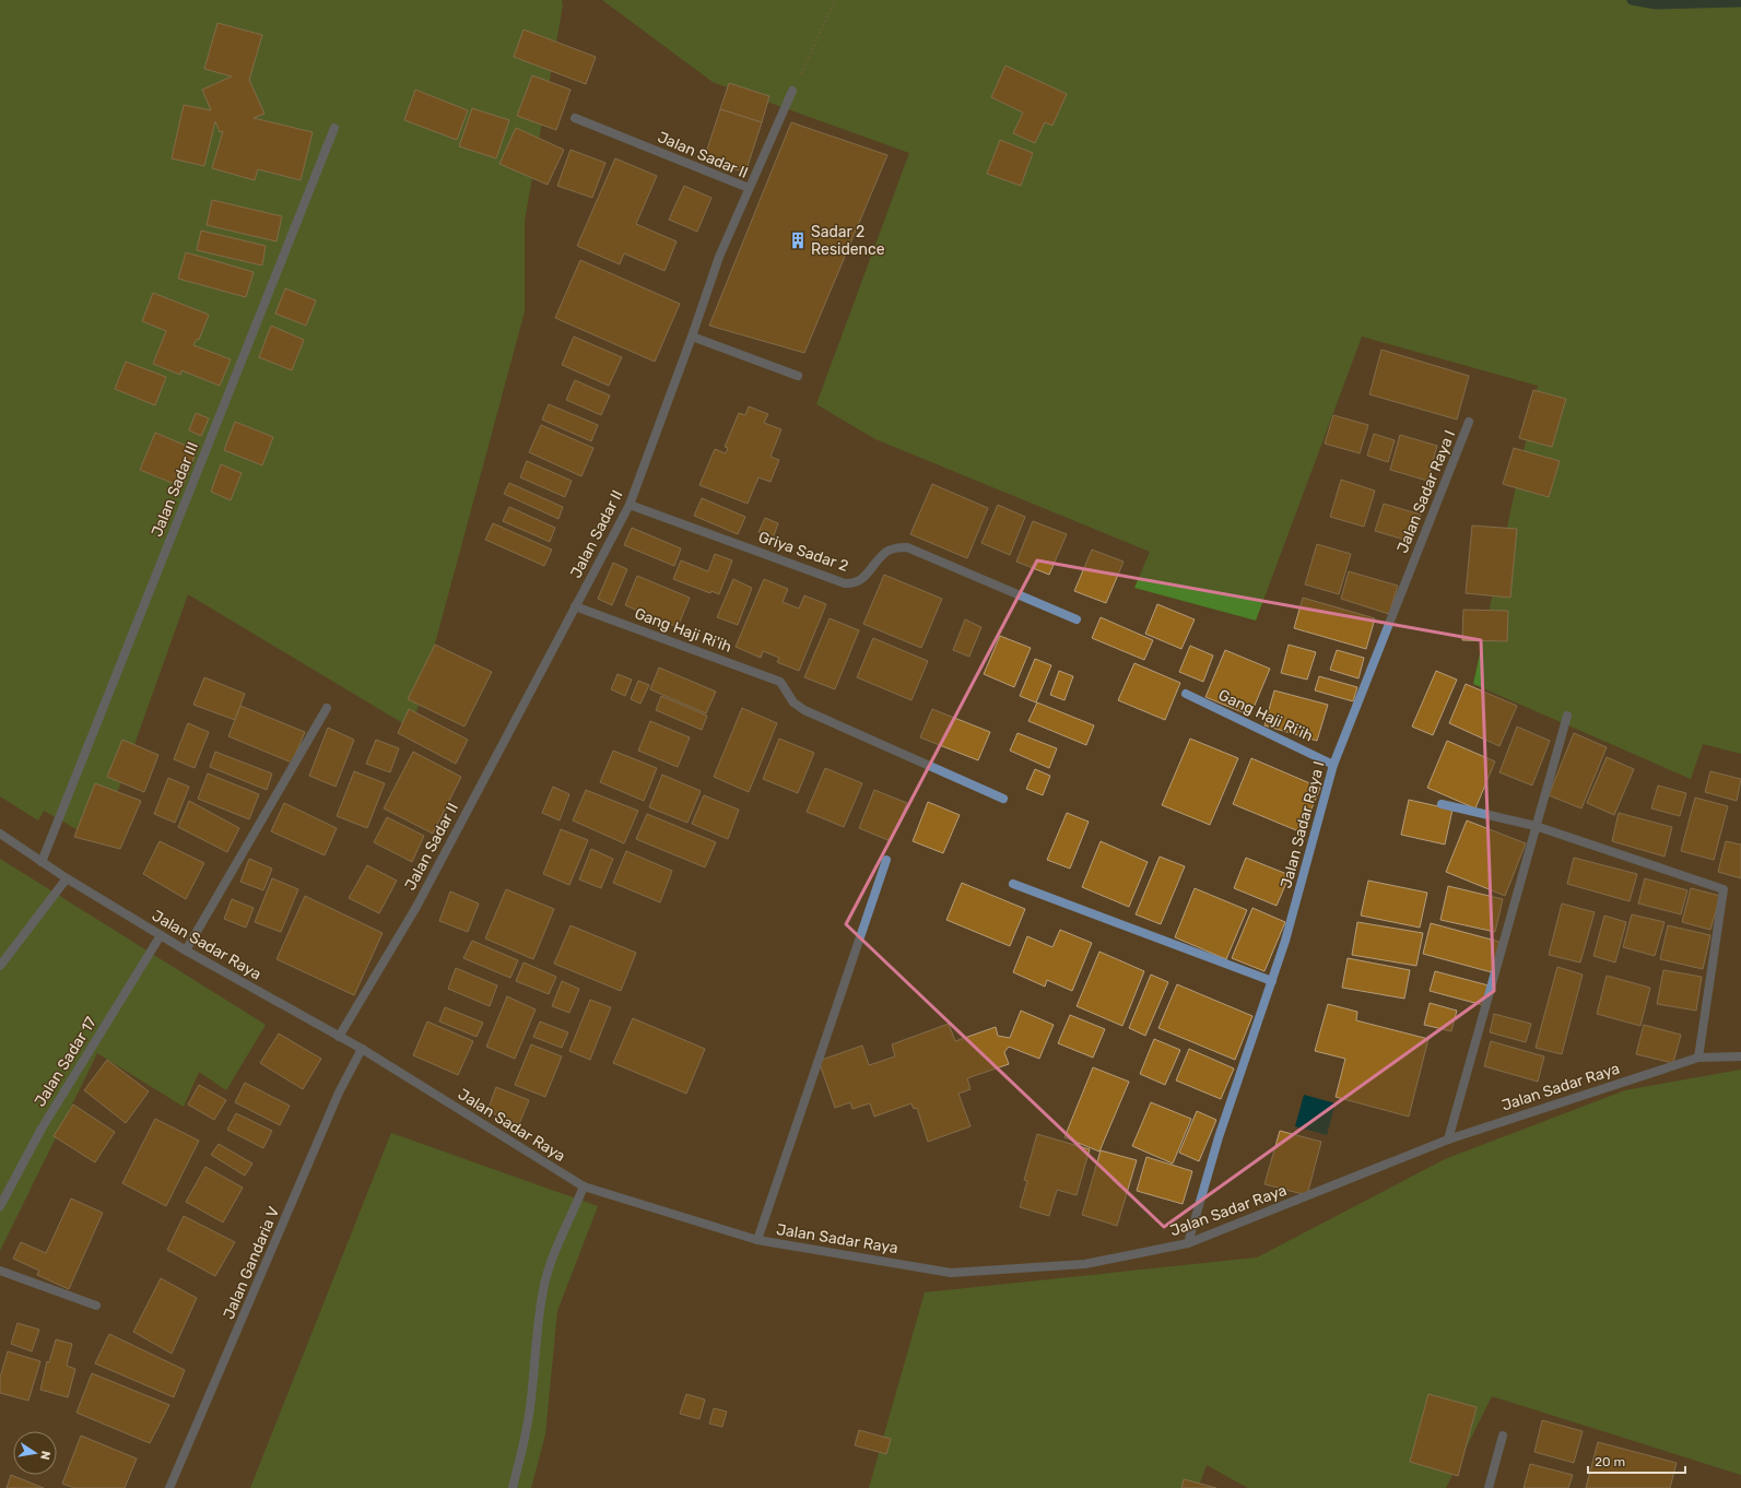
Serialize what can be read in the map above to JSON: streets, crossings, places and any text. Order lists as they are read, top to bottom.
{
  "streets": {
    "street": [
      "Jalan Sadar II",
      "Jalan Sadar III",
      "Jalan Sadar Raya I",
      "Griya Sadar 2",
      "Gang Haji Ri'ih",
      "Jalan Sadar Raya",
      "Jalan Sadar 17",
      "Jalan Gandaria V"
    ]
  },
  "crossings": [
    ["Jalan Sadar II", "Griya Sadar 2"],
    ["Jalan Sadar II", "Gang Haji Ri'ih"],
    ["Jalan Sadar II", "Jalan Sadar Raya"],
    ["Jalan Sadar III", "Jalan Sadar Raya"],
    ["Jalan Sadar Raya I", "Gang Haji Ri'ih"],
    ["Jalan Sadar Raya I", "Jalan Sadar Raya"],
    ["Jalan Sadar Raya", "Jalan Sadar 17"],
    ["Jalan Sadar Raya", "Jalan Gandaria V"]
  ],
  "places": {
    "building": ["Sadar 2 Residence"]
  },
  "scale_bar": "20 m",
  "north": "right"
}
